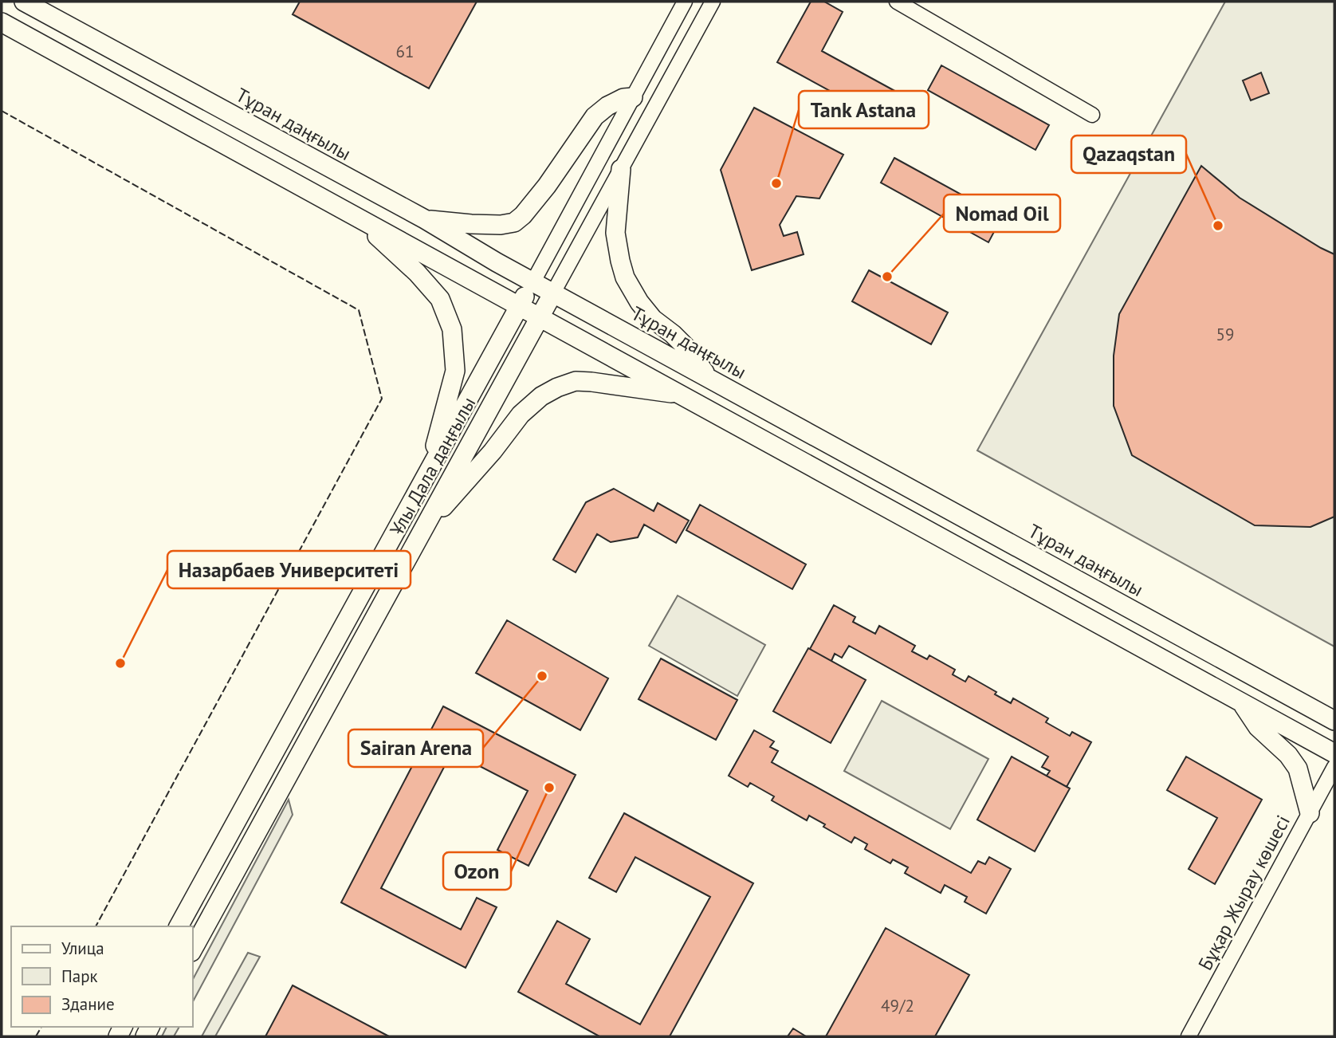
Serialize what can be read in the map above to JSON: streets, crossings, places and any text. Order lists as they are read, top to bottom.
{
  "streets": {
    "main road": ["Тұран даңғылы", "Ұлы Дала даңғылы"],
    "street": ["Бұқар Жырау көшесі"]
  },
  "crossings": [
    ["Тұран даңғылы", "Ұлы Дала даңғылы"]
  ],
  "places": [
    "Tank Astana",
    "Qazaqstan",
    "Nomad Oil",
    "Назарбаев Университеті",
    "Sairan Arena",
    "Ozon"
  ],
  "house_numbers": ["61", "59", "49/2"],
  "legend": ["Улица", "Парк", "Здание"]
}
